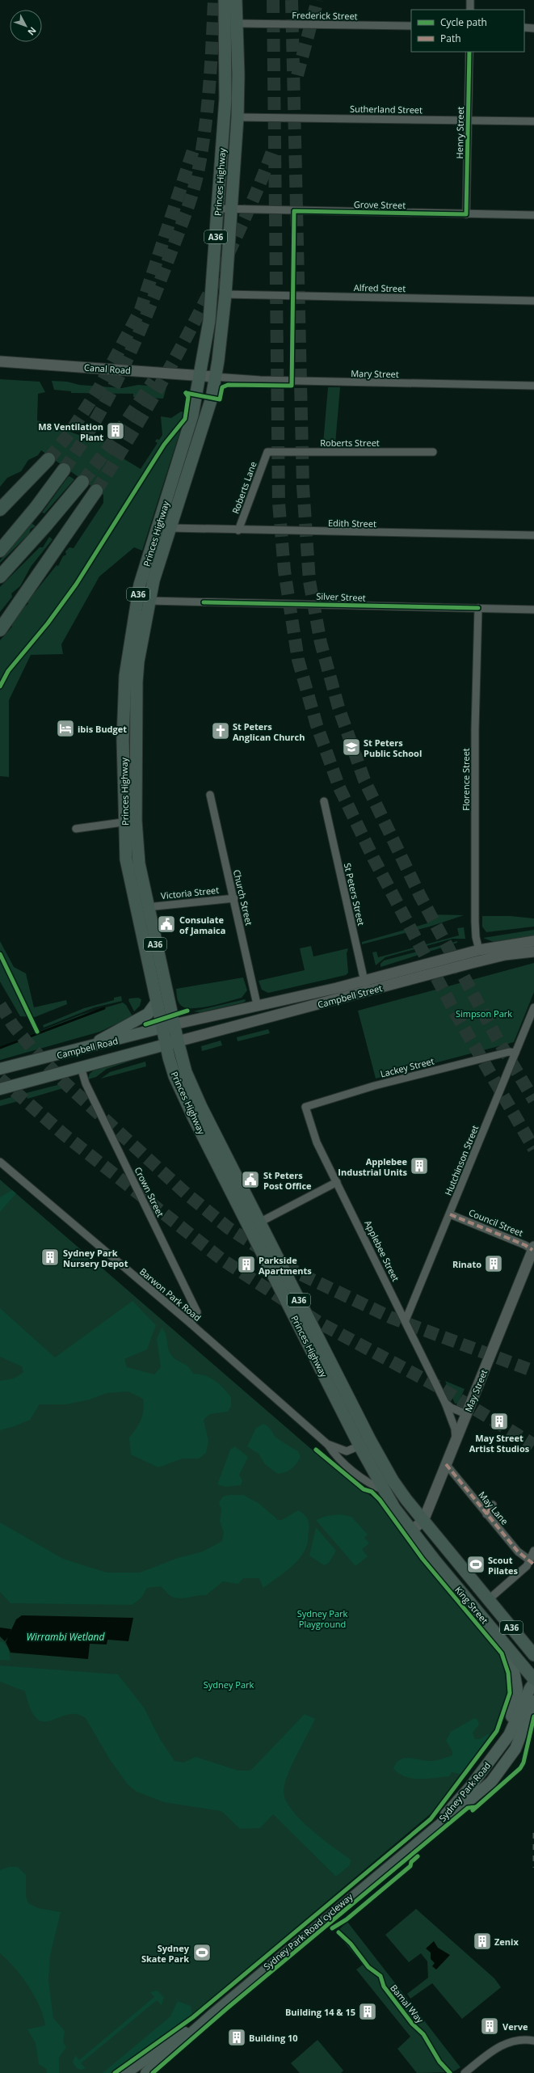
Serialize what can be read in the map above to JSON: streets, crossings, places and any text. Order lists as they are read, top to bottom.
{
  "streets": {
    "highway": ["Princes Highway", "A36", "King Street"],
    "main road": [
      "Canal Road",
      "Campbell Street",
      "Campbell Road",
      "May Street",
      "Sydney Park Road"
    ],
    "street": [
      "Frederick Street",
      "Sutherland Street",
      "Henry Street",
      "Grove Street",
      "Alfred Street",
      "Mary Street",
      "Roberts Street",
      "Roberts Lane",
      "Edith Street",
      "Silver Street",
      "Florence Street",
      "Victoria Street",
      "St Peters Street",
      "Church Street",
      "Lackey Street",
      "Hutchinson Street",
      "Crown Street",
      "Council Street",
      "Applebee Street",
      "Barwon Park Road",
      "May Lane"
    ],
    "cycle path": ["Sydney Park Road cycleway", "Bamal Way"]
  },
  "crossings": [
    ["Frederick Street", "Princes Highway"],
    ["Sutherland Street", "Henry Street"],
    ["Sutherland Street", "Princes Highway"],
    ["Henry Street", "Grove Street"],
    ["Princes Highway", "Grove Street"],
    ["Princes Highway", "Alfred Street"],
    ["Princes Highway", "Canal Road"],
    ["Princes Highway", "Mary Street"],
    ["Princes Highway", "Edith Street"],
    ["Princes Highway", "Silver Street"],
    ["Princes Highway", "Victoria Street"],
    ["Princes Highway", "Campbell Street"],
    ["Princes Highway", "Campbell Road"],
    ["Princes Highway", "Barwon Park Road"],
    ["Princes Highway", "May Street"],
    ["Princes Highway", "King Street"],
    ["Canal Road", "Mary Street"],
    ["Roberts Street", "Roberts Lane"],
    ["Roberts Lane", "Edith Street"],
    ["Silver Street", "Florence Street"],
    ["Florence Street", "Campbell Street"],
    ["Victoria Street", "Church Street"],
    ["St Peters Street", "Campbell Street"],
    ["Church Street", "Campbell Street"],
    ["Campbell Street", "Campbell Road"],
    ["Campbell Road", "Crown Street"],
    ["Lackey Street", "Hutchinson Street"],
    ["Lackey Street", "Applebee Street"],
    ["Hutchinson Street", "Council Street"],
    ["Hutchinson Street", "Applebee Street"],
    ["Crown Street", "Barwon Park Road"],
    ["Council Street", "May Street"],
    ["Applebee Street", "May Street"],
    ["May Street", "May Lane"],
    ["May Street", "King Street"],
    ["King Street", "Sydney Park Road"]
  ],
  "water": ["Wirrambi Wetland"],
  "parks": ["Simpson Park", "Sydney Park Playground", "Sydney Park"],
  "places": {
    "building": [
      "M8 Ventilation Plant",
      "Applebee Industrial Units",
      "Sydney Park Nursery Depot",
      "Rinato",
      "Parkside Apartments",
      "May Street Artist Studios",
      "Zenix",
      "Building 14 & 15",
      "Verve",
      "Building 10"
    ],
    "hotel": ["ibis Budget"],
    "church": ["St Peters Anglican Church"],
    "school or university": ["St Peters Public School"],
    "public building": ["Consulate of Jamaica", "St Peters Post Office"],
    "sports": ["Scout Pilates", "Sydney Skate Park"]
  },
  "legend": ["Cycle path", "Path"],
  "north": "bottom right"
}
